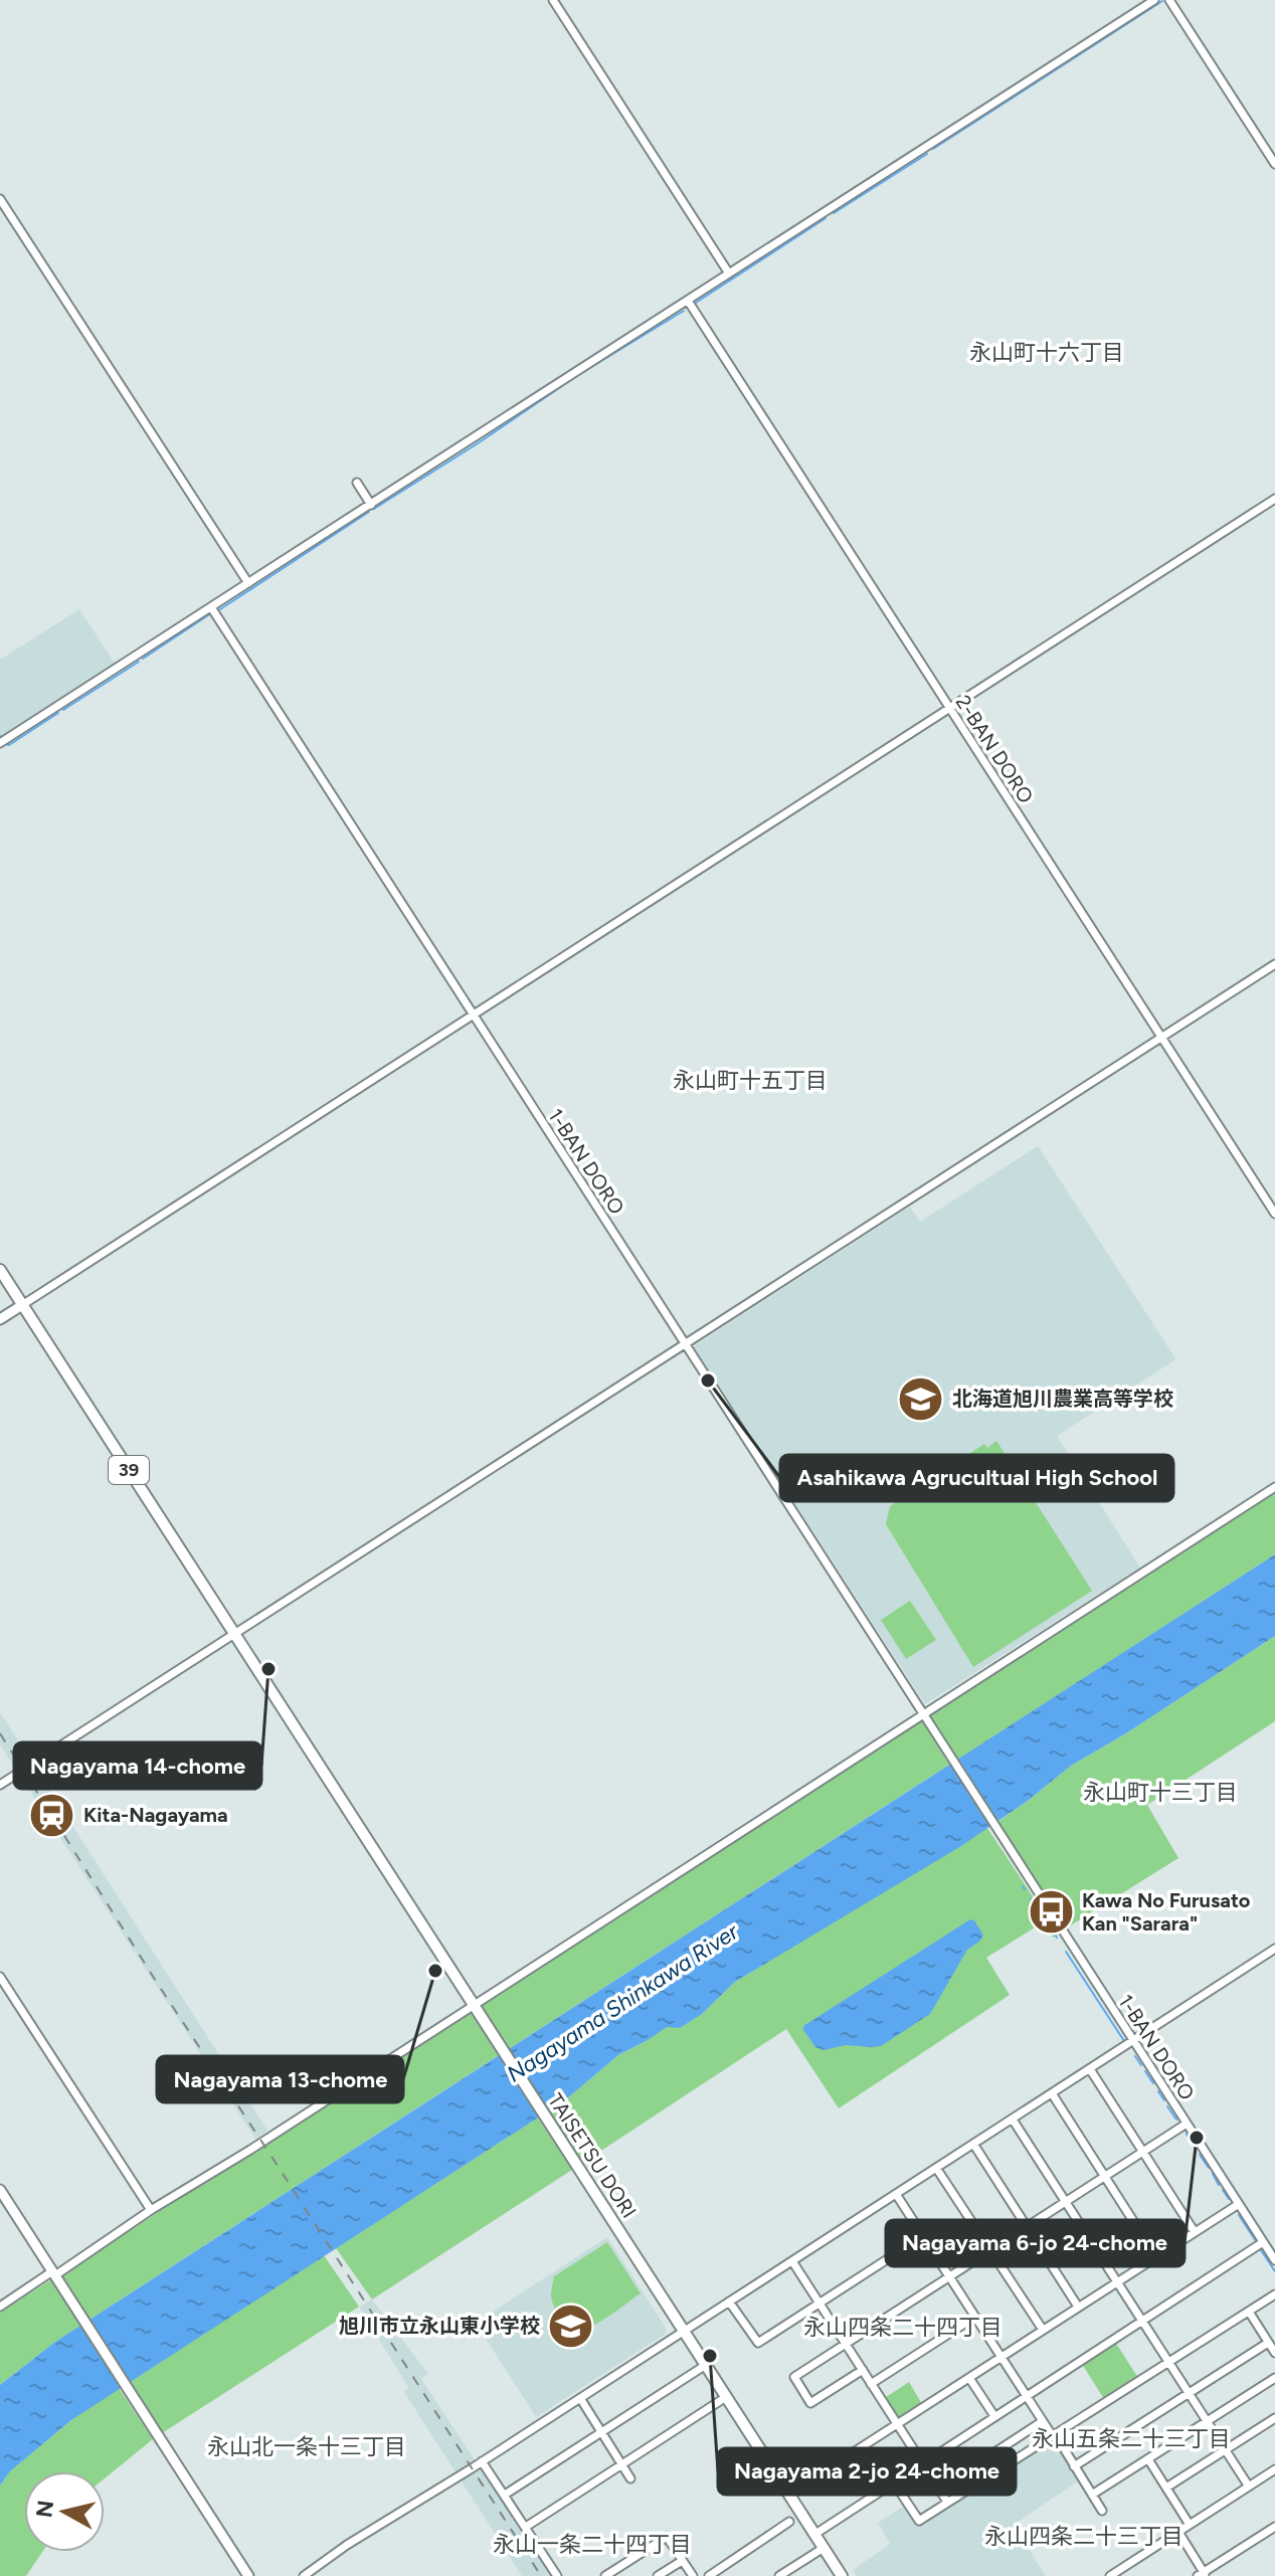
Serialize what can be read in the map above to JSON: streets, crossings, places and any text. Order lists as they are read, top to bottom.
{
  "streets": {
    "highway": ["39", "TAISETSU DORI"],
    "street": ["2-BAN DORO", "1-BAN DORO"]
  },
  "crossings": [
    ["39", "TAISETSU DORI"]
  ],
  "districts": [
    "永山町十六丁目",
    "永山町十五丁目",
    "永山町十三丁目",
    "永山四条二十四丁目",
    "永山五条二十三丁目",
    "永山北一条十三丁目",
    "永山四条二十三丁目",
    "永山一条二十四丁目"
  ],
  "water": ["Nagayama Shinkawa River"],
  "places": {
    "other": [
      "Asahikawa Agrucultual High School",
      "Nagayama 14-chome",
      "Nagayama 13-chome",
      "Nagayama 6-jo 24-chome",
      "Nagayama 2-jo 24-chome"
    ],
    "school or university": ["北海道旭川農業高等学校", "旭川市立永山東小学校"],
    "station": ["Kita-Nagayama"],
    "bus stop": ["Kawa No Furusato Kan \"Sarara\""]
  },
  "north": "left"
}
